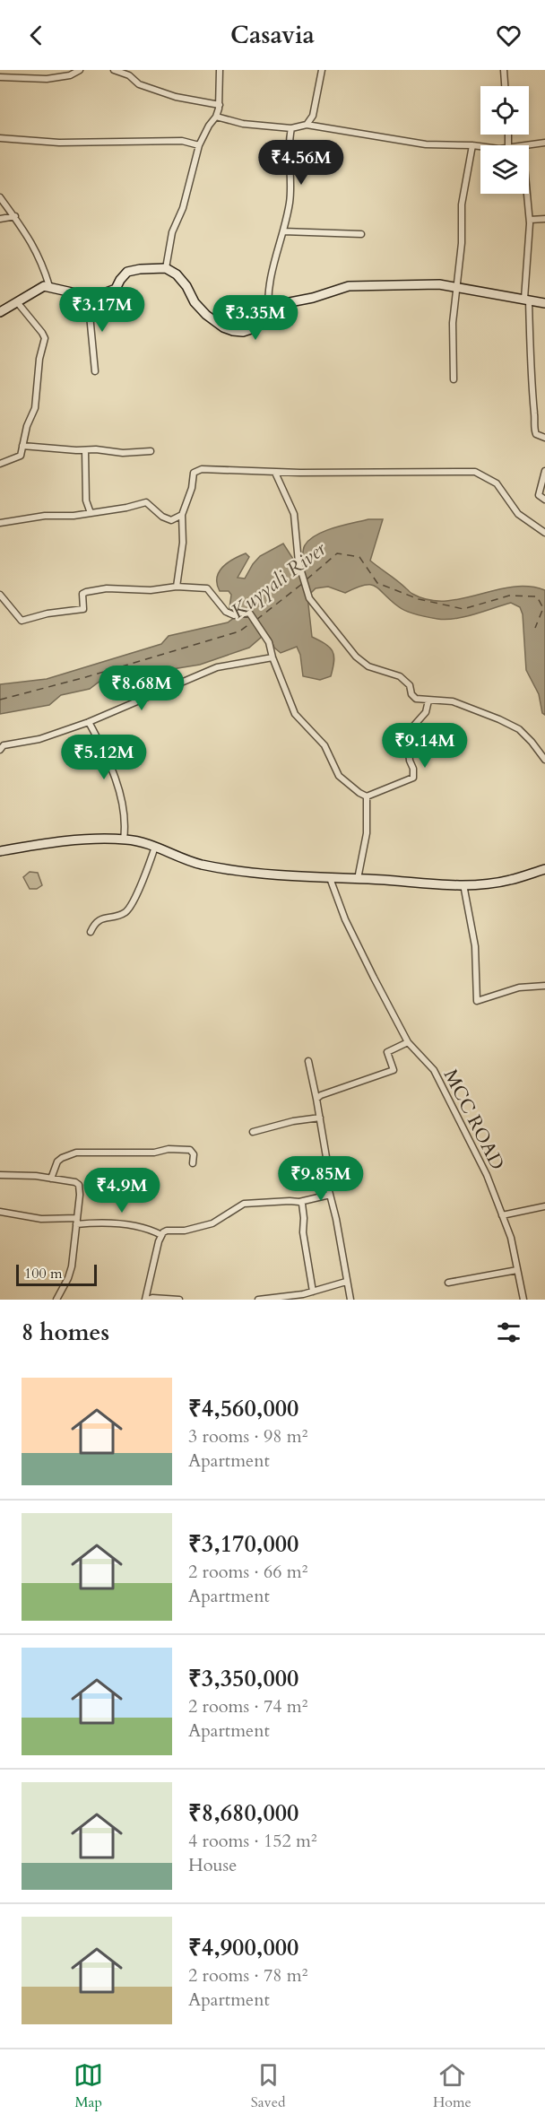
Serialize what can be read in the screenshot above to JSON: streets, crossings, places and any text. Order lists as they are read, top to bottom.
{
  "streets": {
    "street": ["MCC ROAD"]
  },
  "water": ["Kuyyali River"],
  "scale_bar": "100 m",
  "page": {
    "header": "Casavia",
    "price": [
      "₹4.56M",
      "₹3.17M",
      "₹3.35M",
      "₹8.68M",
      "₹9.14M",
      "₹5.12M",
      "₹9.85M",
      "₹4.9M"
    ],
    "scale": "100 m",
    "heading": "8 homes",
    "list": [
      {
        "name": "₹4,560,000",
        "note": "3 rooms · 98 m² · Apartment"
      },
      {
        "name": "₹3,170,000",
        "note": "2 rooms · 66 m² · Apartment"
      },
      {
        "name": "₹3,350,000",
        "note": "2 rooms · 74 m² · Apartment"
      },
      {
        "name": "₹8,680,000",
        "note": "4 rooms · 152 m² · House"
      },
      {
        "name": "₹4,900,000",
        "note": "2 rooms · 78 m² · Apartment"
      }
    ],
    "tabs": ["Map", "Saved", "Home"]
  }
}
